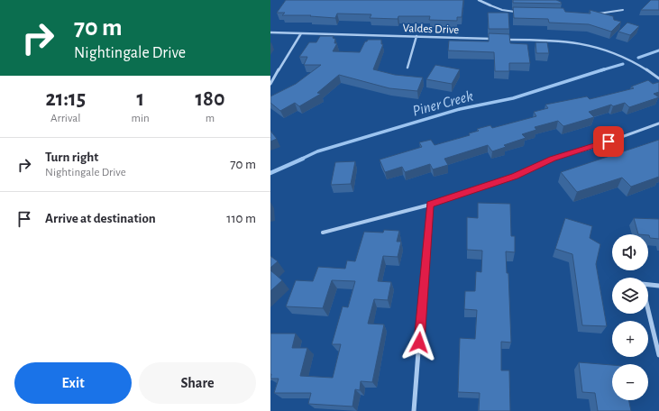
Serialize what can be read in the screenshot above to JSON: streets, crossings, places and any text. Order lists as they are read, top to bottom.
{
  "streets": {
    "street": ["Valdes Drive"]
  },
  "water": ["Piner Creek"],
  "page": {
    "turn": ["70 m", "Nightingale Drive"],
    "eta": [
      "21:15",
      "Arrival",
      "1",
      "min",
      "180",
      "m"
    ],
    "list": [
      {
        "name": "Turn right",
        "note": "Nightingale Drive",
        "value": "70 m"
      },
      {
        "name": "Arrive at destination",
        "value": "110 m"
      }
    ],
    "map_buttons": ["+", "−"],
    "buttons": ["Exit", "Share"]
  }
}
